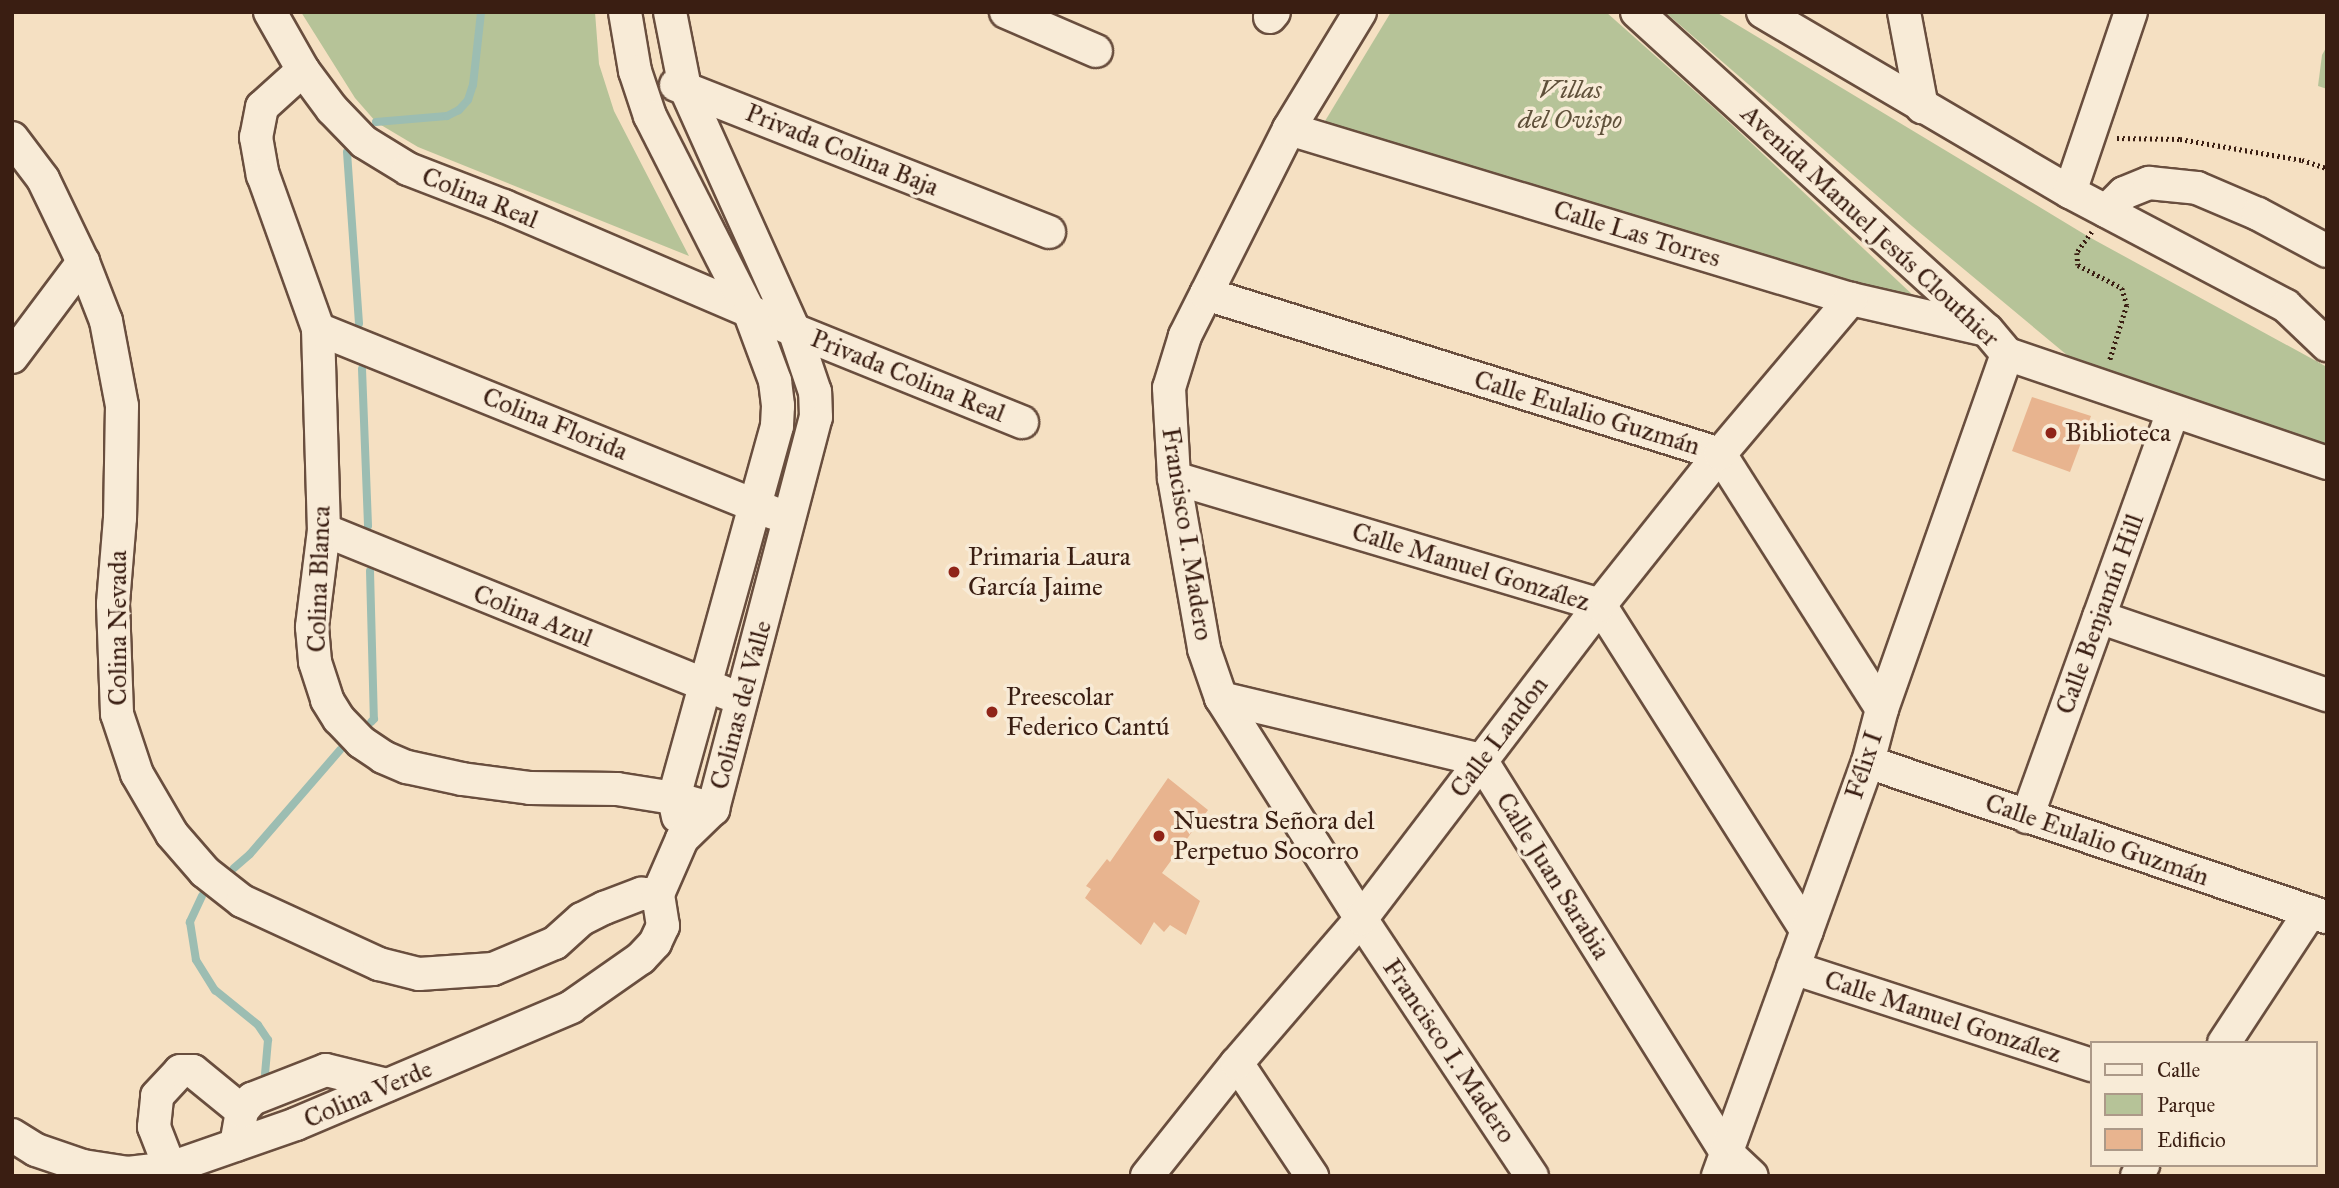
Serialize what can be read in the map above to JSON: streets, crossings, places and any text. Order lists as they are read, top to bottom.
{
  "streets": {
    "street": [
      "Privada Colina Baja",
      "Colina Real",
      "Avenida Manuel Jesús Clouthier",
      "Calle Las Torres",
      "Privada Colina Real",
      "Calle Eulalio Guzmán",
      "Colina Florida",
      "Francisco I. Madero",
      "Calle Manuel González",
      "Colina Blanca",
      "Calle Benjamín Hill",
      "Colina Azul",
      "Colina Nevada",
      "Colinas del Valle",
      "Calle Landon",
      "Félix I",
      "Calle Juan Sarabia",
      "Colina Verde"
    ]
  },
  "crossings": [
    ["Privada Colina Baja", "Colinas del Valle"],
    ["Colina Real", "Privada Colina Real"],
    ["Colina Real", "Colina Blanca"],
    ["Colina Real", "Colinas del Valle"],
    ["Avenida Manuel Jesús Clouthier", "Calle Las Torres"],
    ["Avenida Manuel Jesús Clouthier", "Calle Benjamín Hill"],
    ["Avenida Manuel Jesús Clouthier", "Félix I"],
    ["Calle Las Torres", "Francisco I. Madero"],
    ["Calle Las Torres", "Calle Landon"],
    ["Calle Las Torres", "Félix I"],
    ["Privada Colina Real", "Colinas del Valle"],
    ["Calle Eulalio Guzmán", "Francisco I. Madero"],
    ["Calle Eulalio Guzmán", "Calle Benjamín Hill"],
    ["Calle Eulalio Guzmán", "Calle Landon"],
    ["Calle Eulalio Guzmán", "Félix I"],
    ["Colina Florida", "Colina Blanca"],
    ["Colina Florida", "Colinas del Valle"],
    ["Francisco I. Madero", "Calle Manuel González"],
    ["Francisco I. Madero", "Calle Landon"],
    ["Calle Manuel González", "Calle Landon"],
    ["Calle Manuel González", "Félix I"],
    ["Colina Blanca", "Colina Azul"],
    ["Colina Blanca", "Colinas del Valle"],
    ["Colina Azul", "Colinas del Valle"],
    ["Colina Nevada", "Colina Verde"],
    ["Calle Landon", "Calle Juan Sarabia"],
    ["Félix I", "Calle Juan Sarabia"]
  ],
  "parks": ["Villas del Ovispo"],
  "places": [
    "Biblioteca",
    "Primaria Laura García Jaime",
    "Preescolar Federico Cantú",
    "Nuestra Señora del Perpetuo Socorro"
  ],
  "legend": ["Calle", "Parque", "Edificio"]
}
